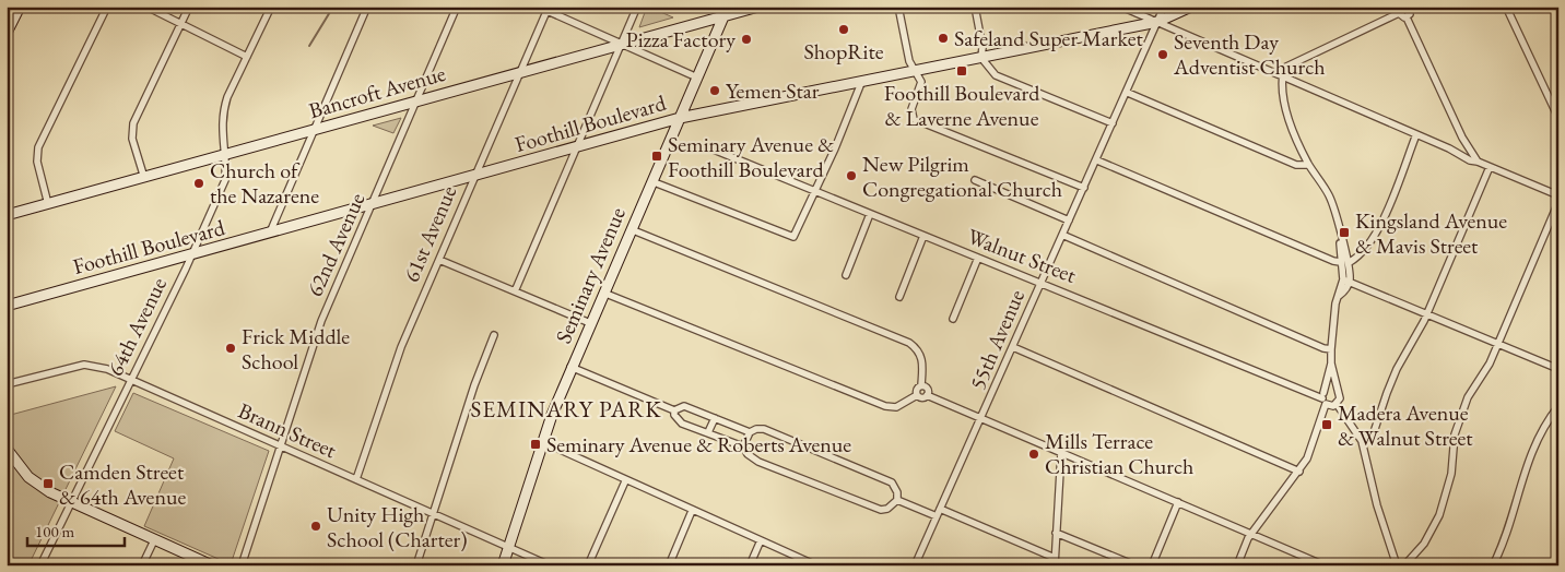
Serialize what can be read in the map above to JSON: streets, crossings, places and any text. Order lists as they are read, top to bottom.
{
  "streets": {
    "street": [
      "Bancroft Avenue",
      "Foothill Boulevard",
      "61st Avenue",
      "62nd Avenue",
      "Walnut Street",
      "Seminary Avenue",
      "64th Avenue",
      "55th Avenue",
      "Brann Street"
    ]
  },
  "crossings": [
    ["Bancroft Avenue", "61st Avenue"],
    ["Bancroft Avenue", "62nd Avenue"],
    ["Bancroft Avenue", "Seminary Avenue"],
    ["Bancroft Avenue", "64th Avenue"],
    ["Foothill Boulevard", "61st Avenue"],
    ["Foothill Boulevard", "62nd Avenue"],
    ["Foothill Boulevard", "Seminary Avenue"],
    ["Foothill Boulevard", "64th Avenue"],
    ["Foothill Boulevard", "55th Avenue"],
    ["61st Avenue", "Brann Street"],
    ["62nd Avenue", "Brann Street"],
    ["Walnut Street", "55th Avenue"],
    ["Seminary Avenue", "Brann Street"],
    ["64th Avenue", "Brann Street"]
  ],
  "districts": ["SEMINARY PARK"],
  "places": {
    "other": [
      "ShopRite",
      "Safeland Super Market",
      "Pizza Factory",
      "Seventh Day Adventist Church",
      "Yemen Star",
      "New Pilgrim Congregational Church",
      "Church of the Nazarene",
      "Frick Middle School",
      "Mills Terrace Christian Church",
      "Unity High School (Charter)"
    ],
    "transit": [
      "Foothill Boulevard & Laverne Avenue",
      "Seminary Avenue & Foothill Boulevard",
      "Kingsland Avenue & Mavis Street",
      "Madera Avenue & Walnut Street",
      "Seminary Avenue & Roberts Avenue",
      "Camden Street & 64th Avenue"
    ]
  },
  "scale_bar": "100 m"
}
